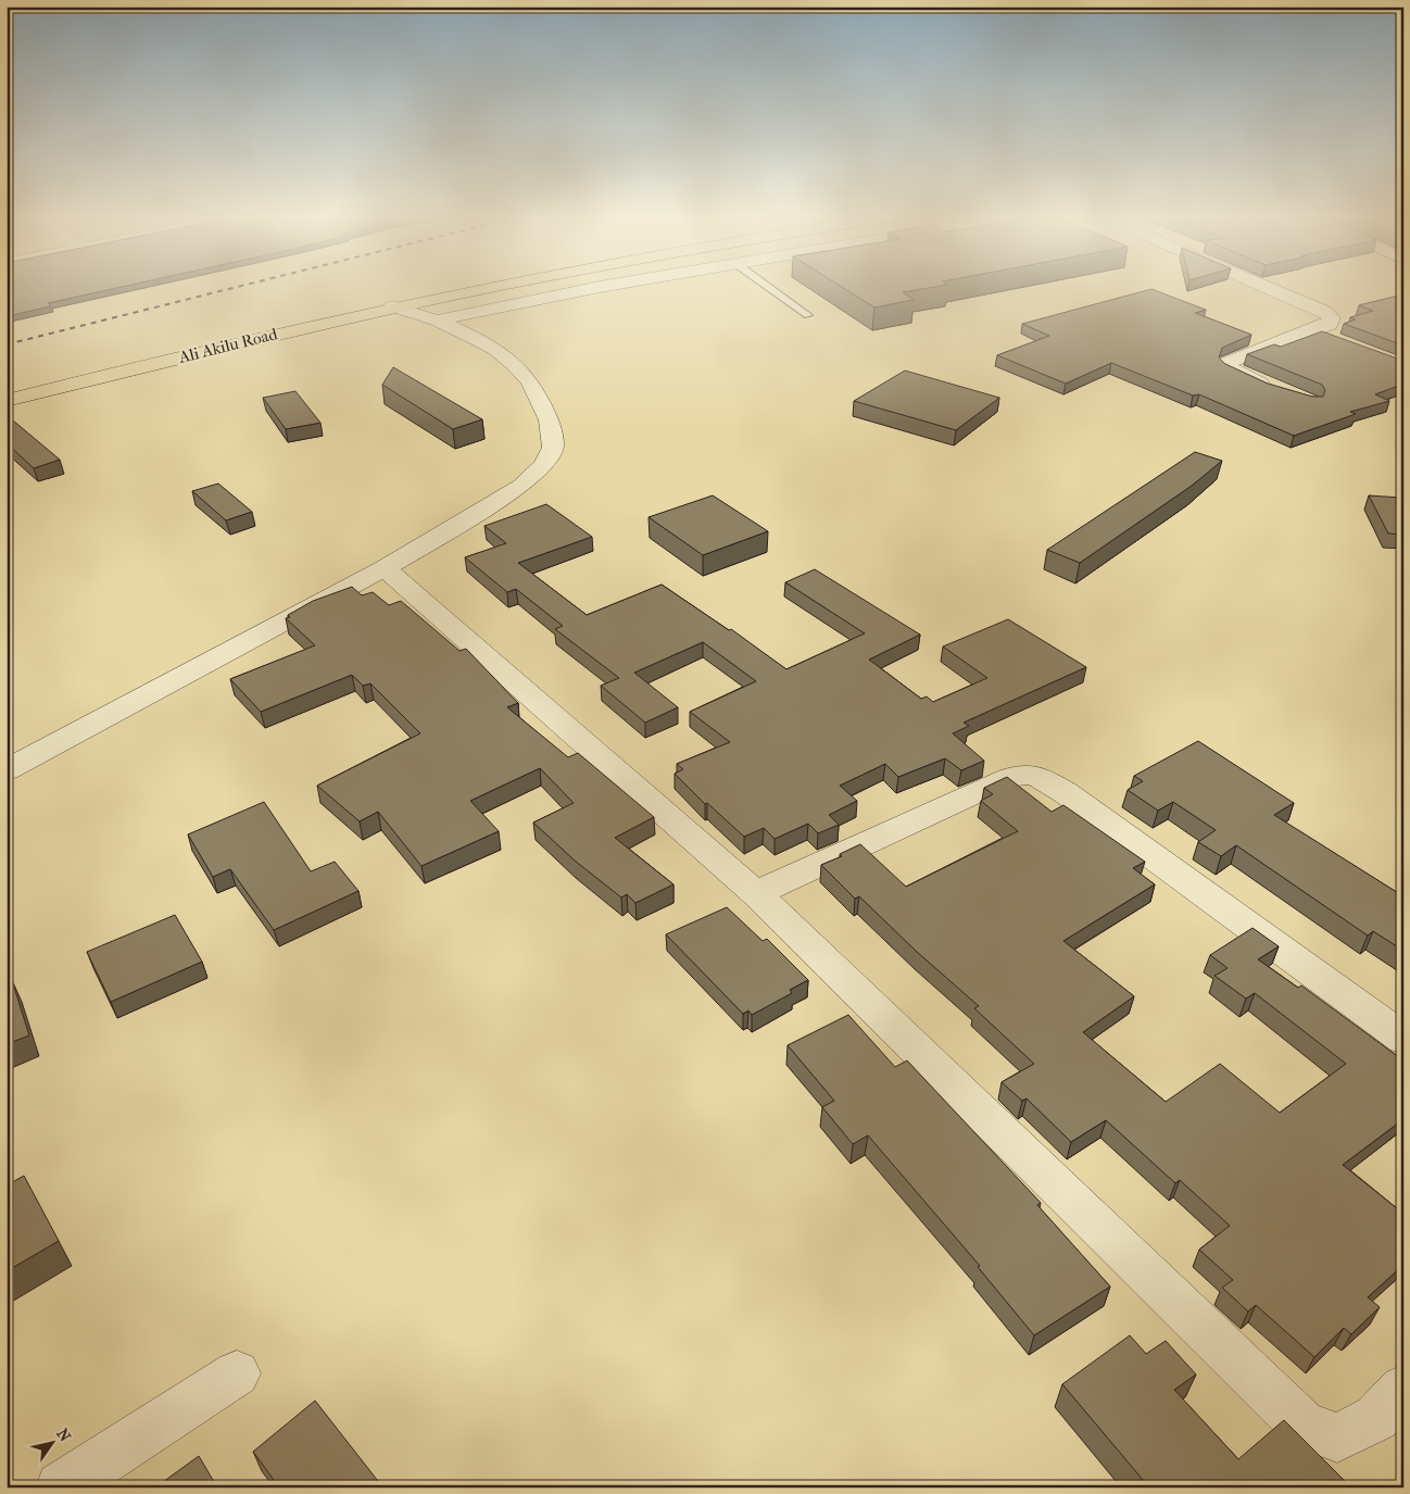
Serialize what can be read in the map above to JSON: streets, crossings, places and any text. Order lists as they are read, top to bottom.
{
  "streets": {
    "main road": ["Ali Akilu Road"]
  },
  "north": "top right"
}
